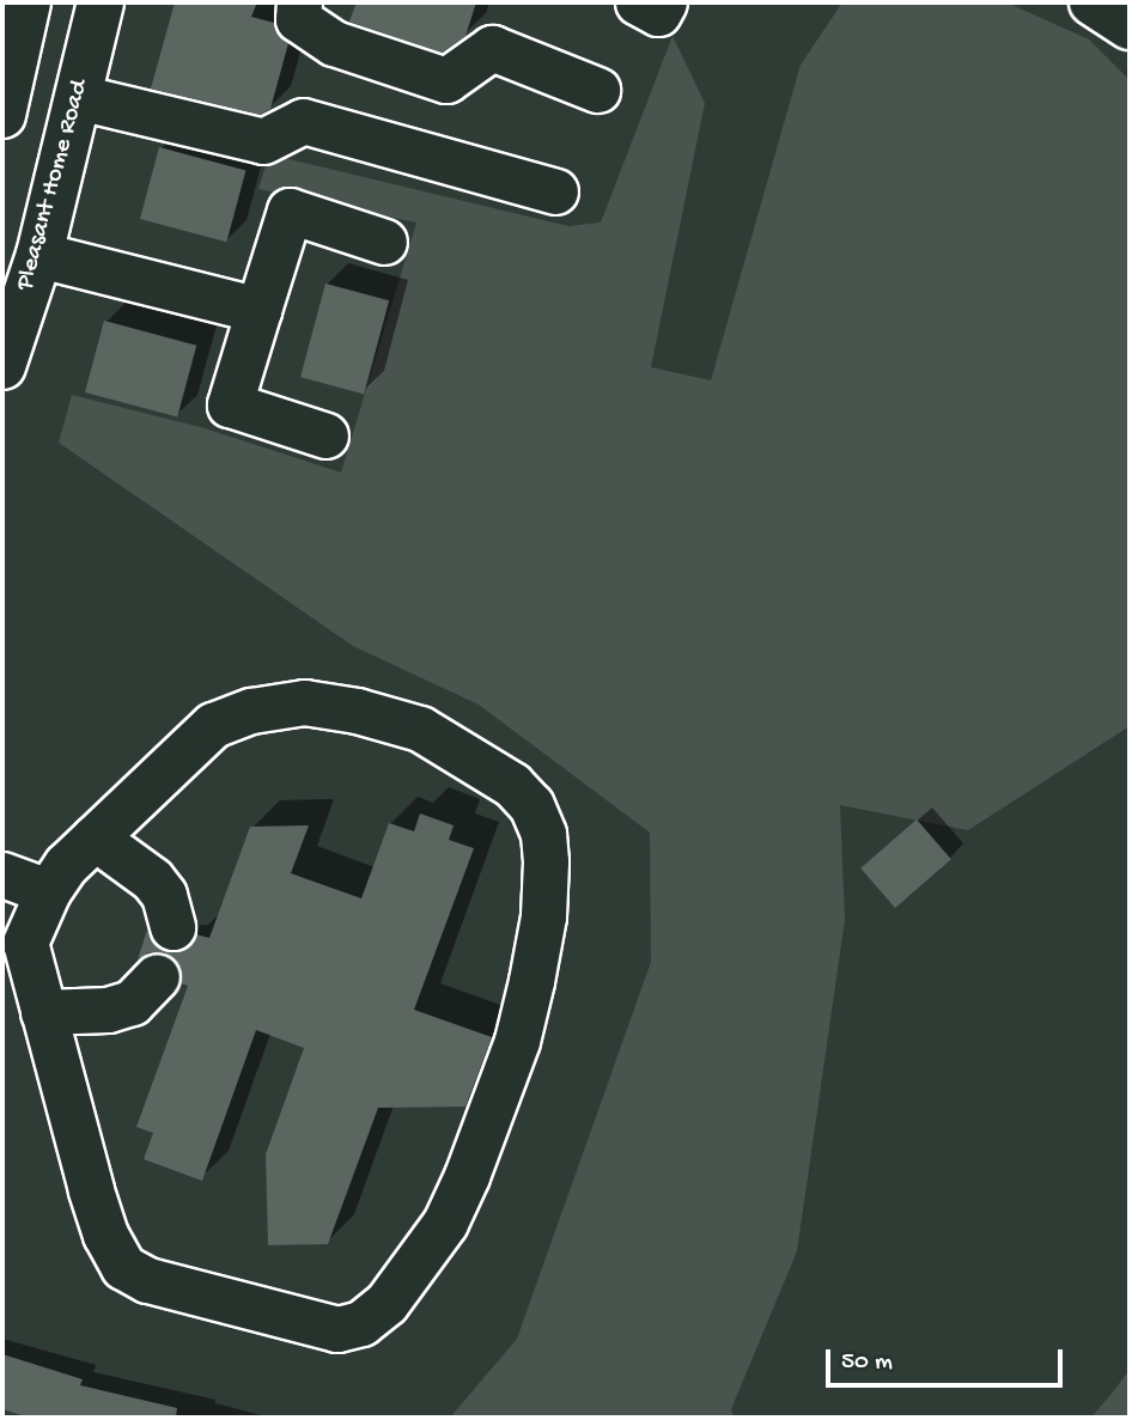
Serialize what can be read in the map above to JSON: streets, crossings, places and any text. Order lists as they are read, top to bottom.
{
  "streets": {
    "main road": ["Pleasant Home Road"]
  },
  "scale_bar": "50 m"
}
